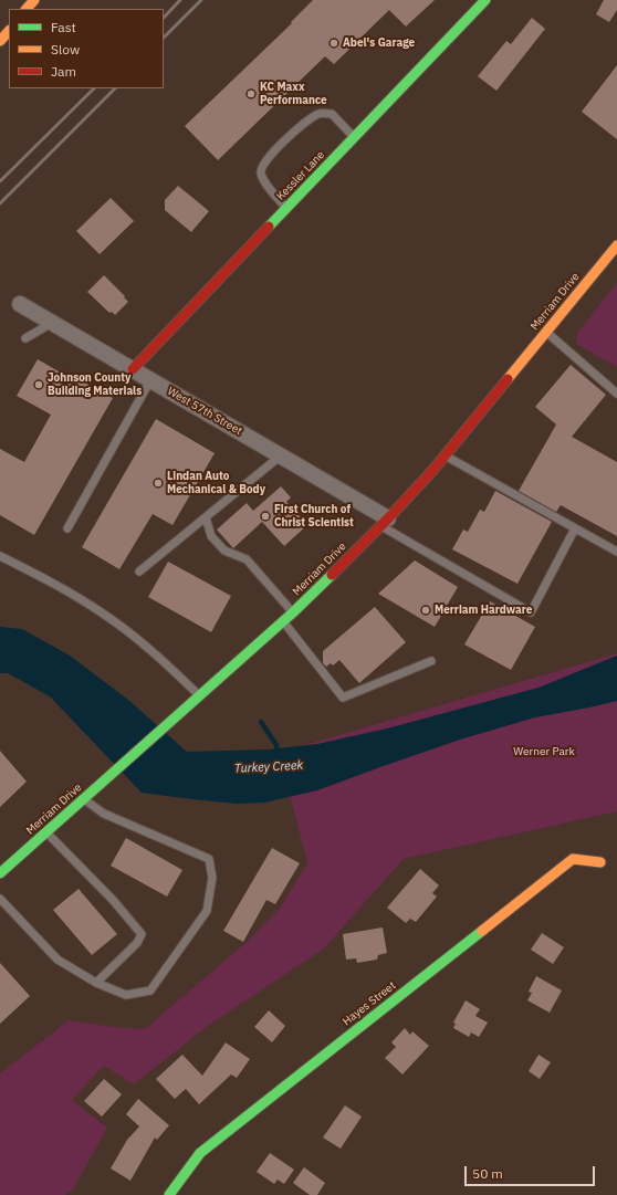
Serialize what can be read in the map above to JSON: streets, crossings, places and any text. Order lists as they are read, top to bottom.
{
  "streets": {
    "main road": ["Kessler Lane", "Merriam Drive", "Hayes Street"],
    "street": ["West 57th Street"]
  },
  "crossings": [
    ["Kessler Lane", "West 57th Street"],
    ["Merriam Drive", "West 57th Street"]
  ],
  "water": ["Turkey Creek"],
  "parks": ["Werner Park"],
  "places": [
    "Abel's Garage",
    "KC Maxx Performance",
    "Johnson County Building Materials",
    "Lindan Auto Mechanical & Body",
    "First Church of Christ Scientist",
    "Merriam Hardware"
  ],
  "legend": ["Fast", "Slow", "Jam"],
  "scale_bar": "50 m"
}
